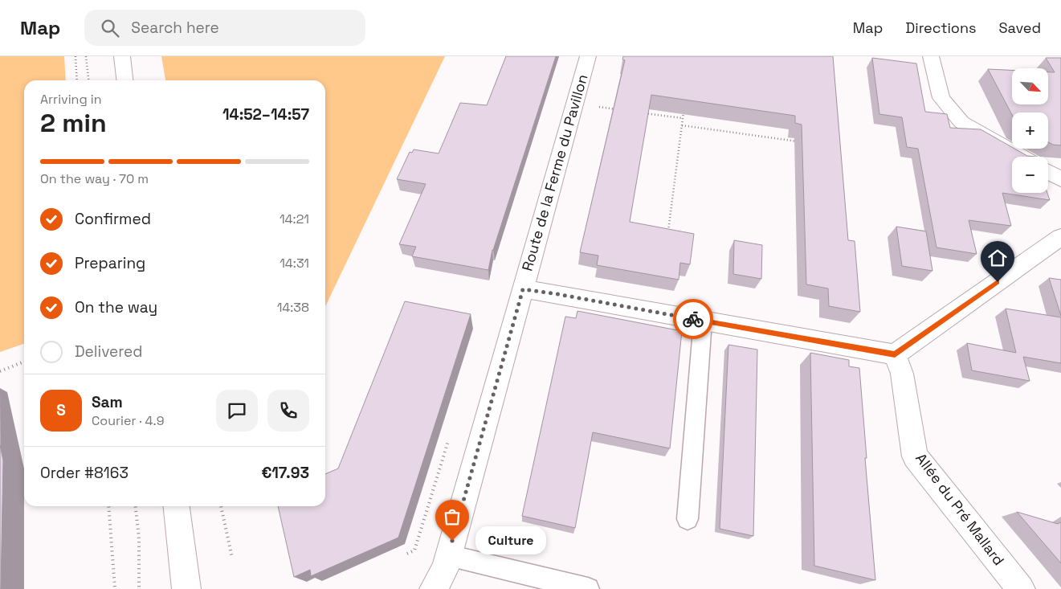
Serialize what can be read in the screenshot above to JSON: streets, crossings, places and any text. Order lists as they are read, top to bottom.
{
  "streets": {
    "street": ["Route de la Ferme du Pavillon", "Allée du Pré Mallard"]
  },
  "places": ["Culture"],
  "north": "bottom right",
  "page": {
    "header": "Map",
    "search": "Search here",
    "nav": ["Map", "Directions", "Saved"],
    "map_buttons": ["+", "−"],
    "heading": ["2 min", "Arriving in", "14:52–14:57"],
    "panel": [
      "Sam",
      "Courier · 4.9",
      "Order #8163",
      "€17.93"
    ],
    "bar": "On the way · 70 m",
    "list": [
      ["Confirmed", "14:21"],
      ["Preparing", "14:31"],
      ["On the way", "14:38"],
      "Delivered"
    ],
    "round": "S",
    "bubble": "Culture"
  }
}
